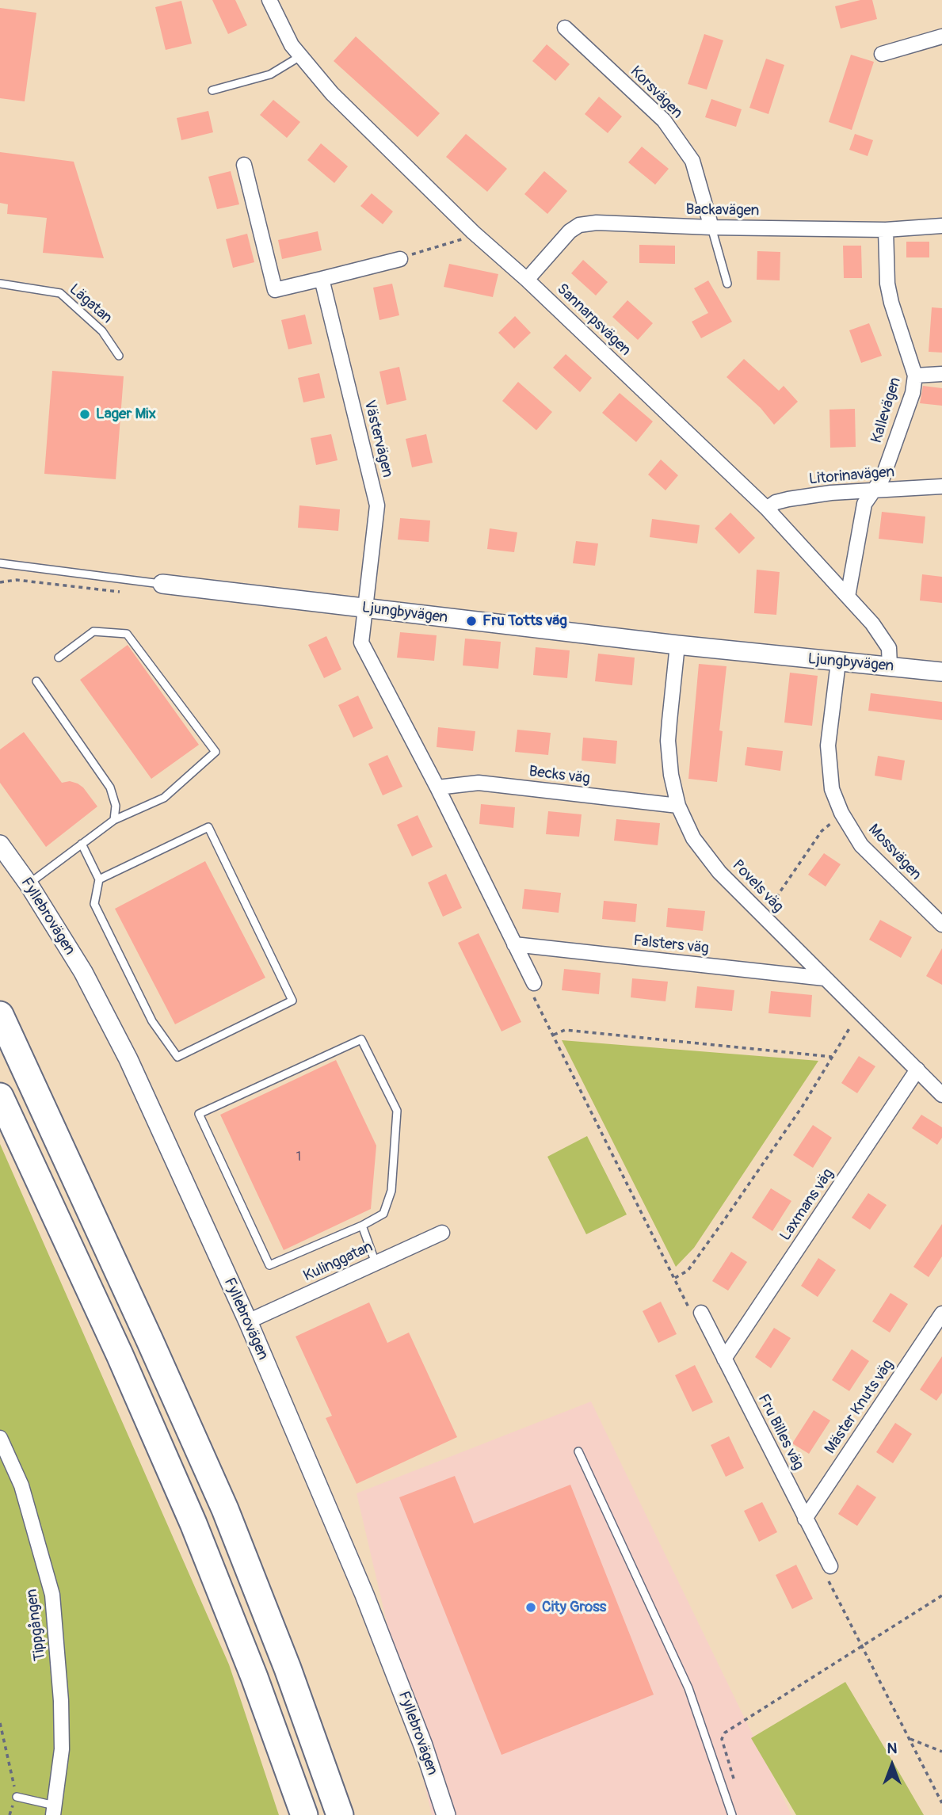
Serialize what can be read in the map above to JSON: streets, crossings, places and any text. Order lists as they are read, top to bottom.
{
  "streets": {
    "street": [
      "Korsvägen",
      "Backavägen",
      "Sannarpsvägen",
      "Kallevägen",
      "Västervägen",
      "Litorinavägen",
      "Ljungbyvägen",
      "Becks väg",
      "Mossvägen",
      "Povels väg",
      "Fyllebrovägen",
      "Falsters väg",
      "Laxmans väg",
      "Kulinggatan",
      "Mäster Knuts väg",
      "Fru Billes väg",
      "Tippgången"
    ],
    "lane": ["Lägatan"]
  },
  "crossings": [
    ["Korsvägen", "Backavägen"],
    ["Backavägen", "Sannarpsvägen"],
    ["Backavägen", "Kallevägen"],
    ["Sannarpsvägen", "Kallevägen"],
    ["Sannarpsvägen", "Litorinavägen"],
    ["Sannarpsvägen", "Ljungbyvägen"],
    ["Kallevägen", "Litorinavägen"],
    ["Västervägen", "Ljungbyvägen"],
    ["Ljungbyvägen", "Mossvägen"],
    ["Ljungbyvägen", "Povels väg"],
    ["Becks väg", "Povels väg"],
    ["Povels väg", "Falsters väg"],
    ["Povels väg", "Laxmans väg"],
    ["Fyllebrovägen", "Kulinggatan"],
    ["Laxmans väg", "Fru Billes väg"],
    ["Mäster Knuts väg", "Fru Billes väg"]
  ],
  "places": ["Lager Mix", "Fru Totts väg", "City Gross"],
  "house_numbers": ["1"],
  "north": "top"
}
